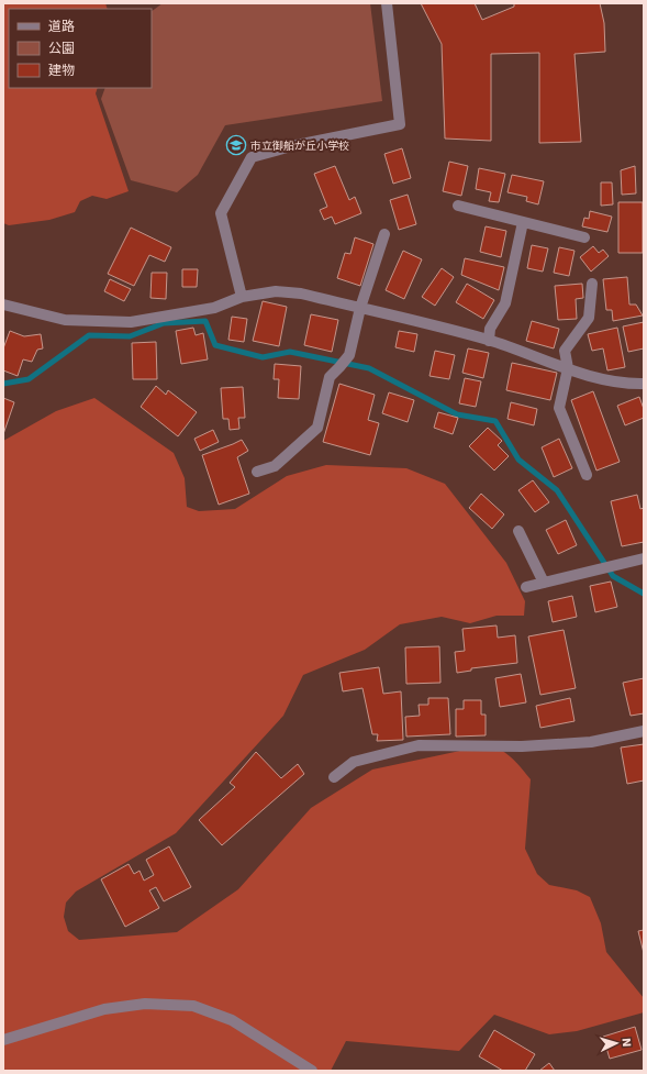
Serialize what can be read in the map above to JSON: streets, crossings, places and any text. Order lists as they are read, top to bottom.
{
  "places": {
    "school or university": ["市立御船が丘小学校"]
  },
  "legend": ["道路", "公園", "建物"],
  "north": "right"
}
